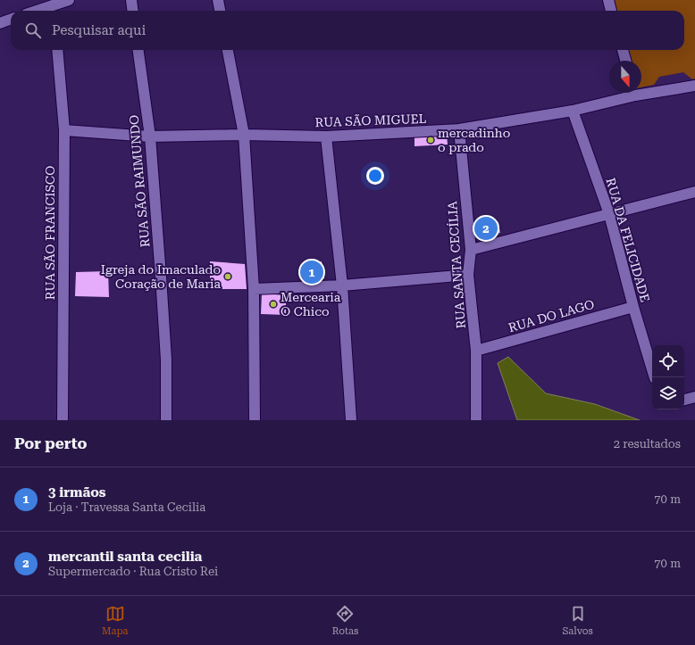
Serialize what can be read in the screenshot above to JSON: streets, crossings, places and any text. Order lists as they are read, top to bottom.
{
  "streets": {
    "street": [
      "RUA SÃO MIGUEL",
      "RUA SÃO RAIMUNDO",
      "RUA SÃO FRANCISCO",
      "RUA DA FELICIDADE",
      "RUA SANTA CECÍLIA",
      "RUA DO LAGO"
    ]
  },
  "crossings": [
    ["RUA SÃO MIGUEL", "RUA SÃO RAIMUNDO"],
    ["RUA SÃO MIGUEL", "RUA SÃO FRANCISCO"],
    ["RUA SÃO MIGUEL", "RUA DA FELICIDADE"],
    ["RUA SÃO MIGUEL", "RUA SANTA CECÍLIA"],
    ["RUA DA FELICIDADE", "RUA DO LAGO"],
    ["RUA SANTA CECÍLIA", "RUA DO LAGO"]
  ],
  "places": ["mercadinho o prado", "Igreja do Imaculado Coração de Maria", "Mercearia O Chico"],
  "north": "bottom",
  "page": {
    "search": "Pesquisar aqui",
    "pins": ["2", "1"],
    "heading": ["Por perto", "2 resultados"],
    "list": [
      {
        "mark": "1",
        "name": "3 irmãos",
        "note": "Loja · Travessa Santa Cecilia",
        "value": "70 m"
      },
      {
        "mark": "2",
        "name": "mercantil santa cecilia",
        "note": "Supermercado · Rua Cristo Rei",
        "value": "70 m"
      }
    ],
    "nav": ["Mapa", "Rotas", "Salvos"]
  }
}
